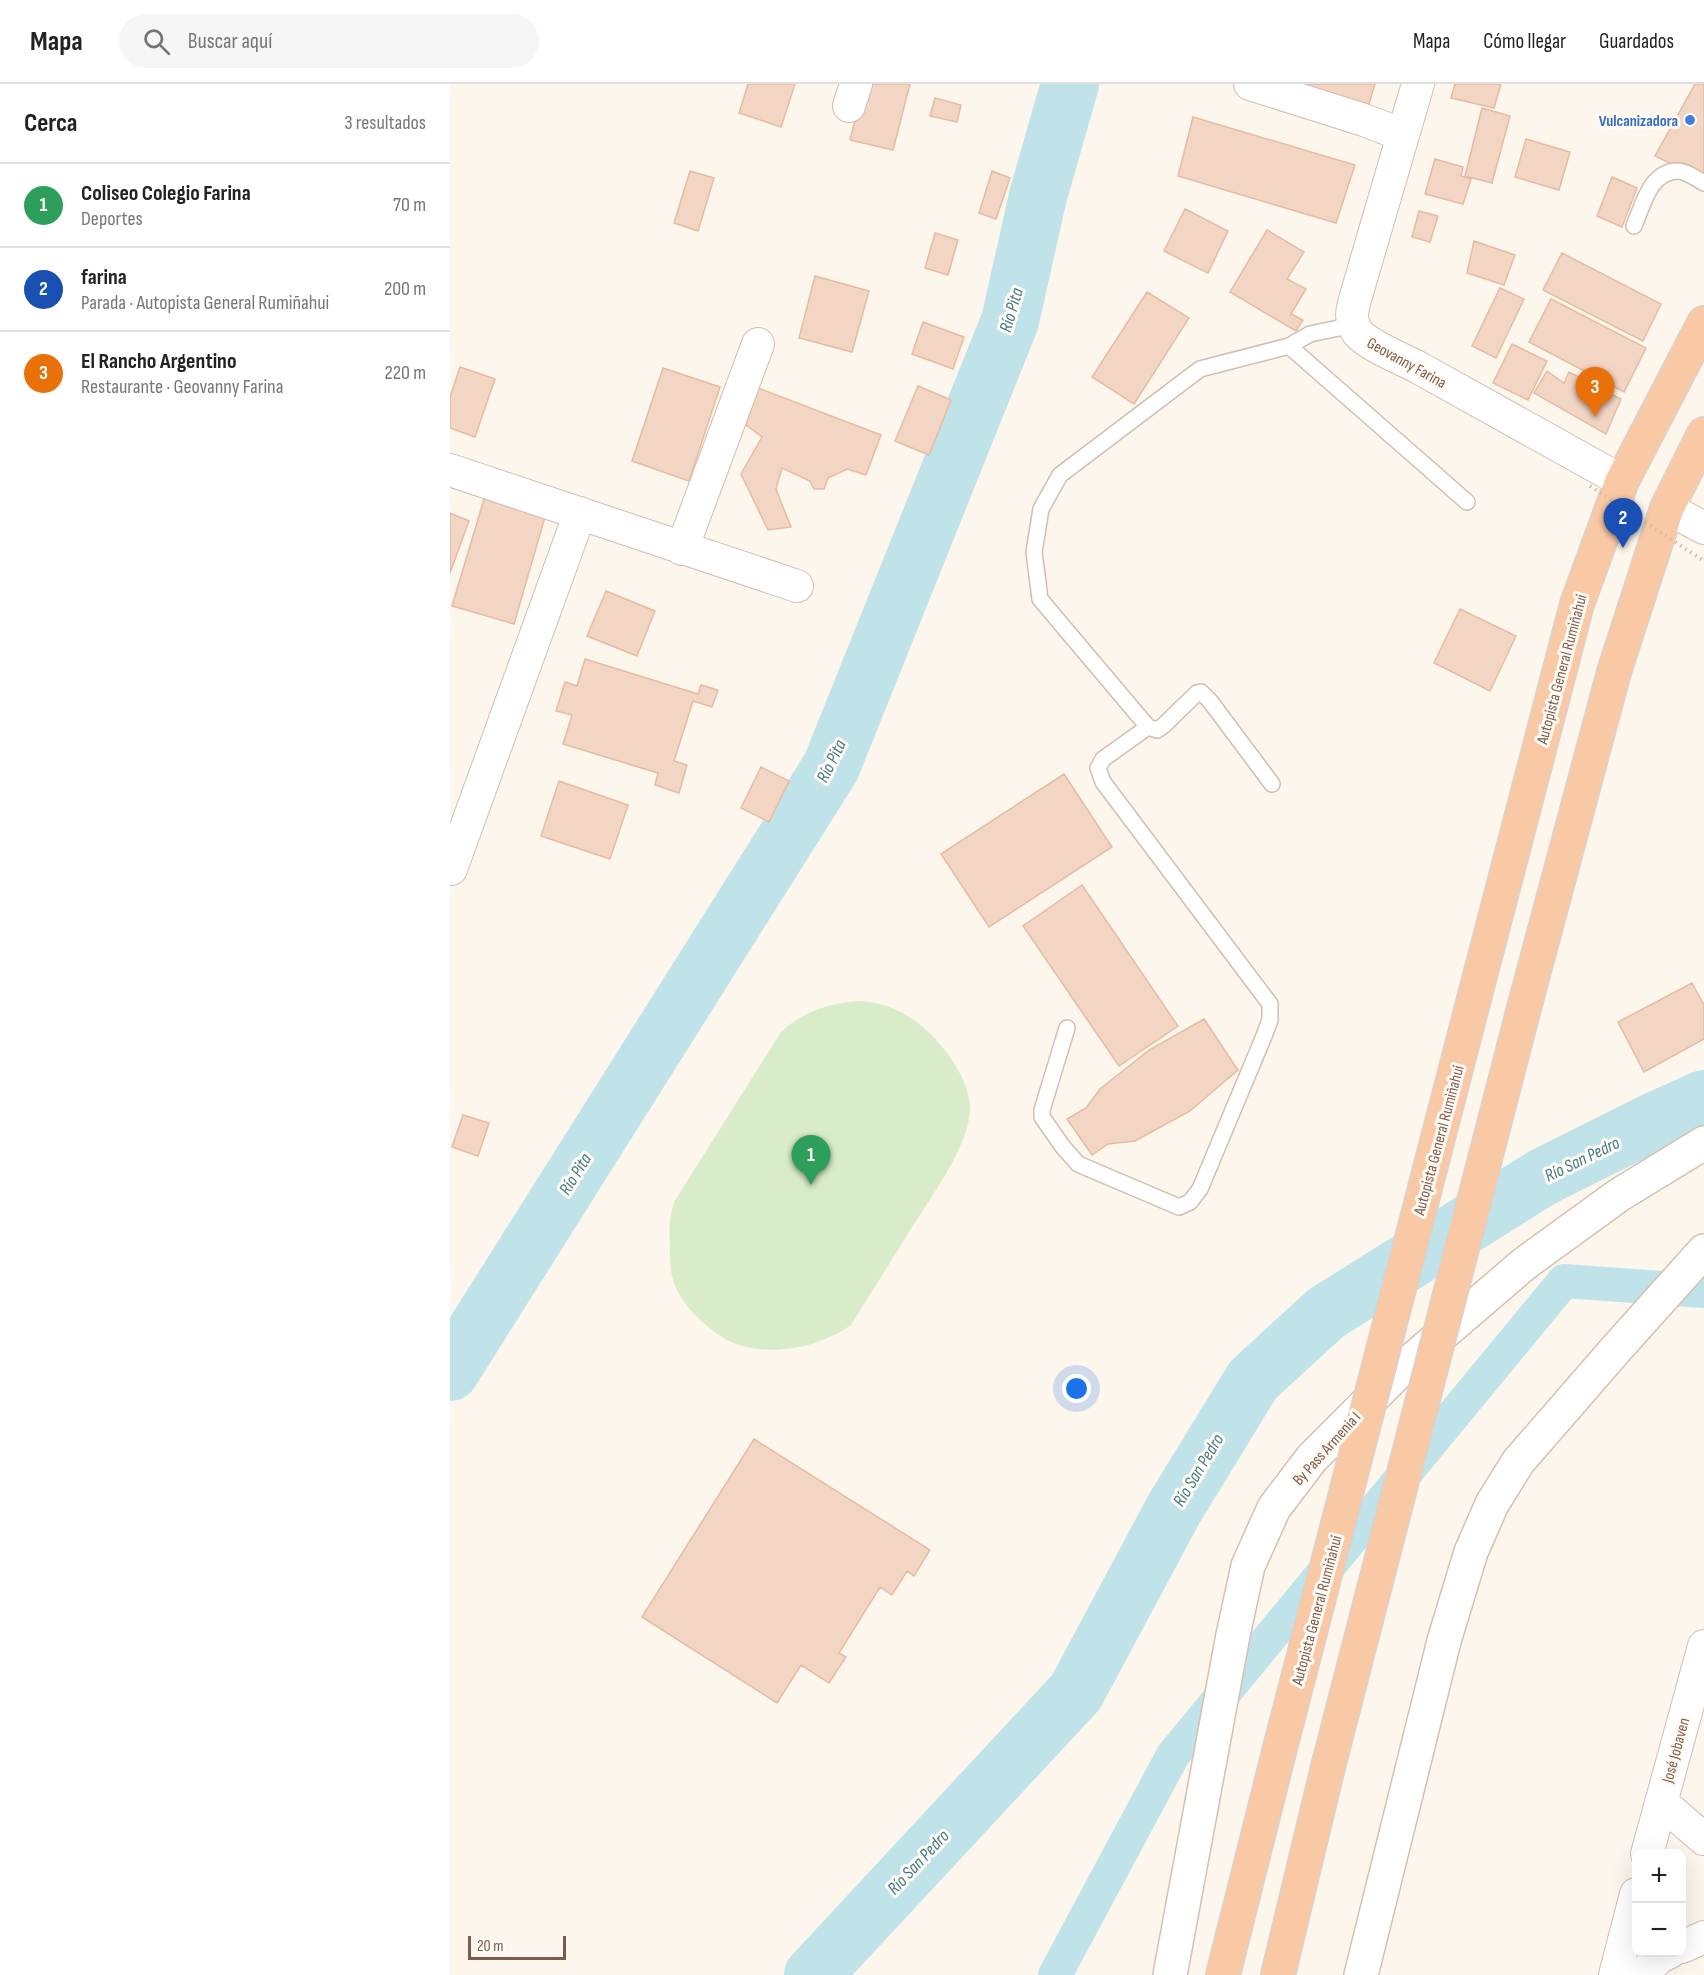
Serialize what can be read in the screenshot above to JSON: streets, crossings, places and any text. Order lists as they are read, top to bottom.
{
  "streets": {
    "highway": ["Autopista General Rumiñahui"],
    "main road": ["By Pass Armenia I"],
    "street": ["Geovanny Farina", "José Jobaven"]
  },
  "crossings": [
    ["Geovanny Farina", "Autopista General Rumiñahui"]
  ],
  "water": ["Río Pita", "Río San Pedro"],
  "places": ["Vulcanizadora"],
  "scale_bar": "20 m",
  "page": {
    "header": "Mapa",
    "search": "Buscar aquí",
    "nav": ["Mapa", "Cómo llegar", "Guardados"],
    "heading": ["Cerca", "3 resultados"],
    "list": [
      {
        "mark": "1",
        "name": "Coliseo Colegio Farina",
        "note": "Deportes",
        "value": "70 m"
      },
      {
        "mark": "2",
        "name": "farina",
        "note": "Parada · Autopista General Rumiñahui",
        "value": "200 m"
      },
      {
        "mark": "3",
        "name": "El Rancho Argentino",
        "note": "Restaurante · Geovanny Farina",
        "value": "220 m"
      }
    ],
    "pins": ["3", "2", "1"],
    "map_buttons": ["+", "−"],
    "scale": "20 m"
  }
}
